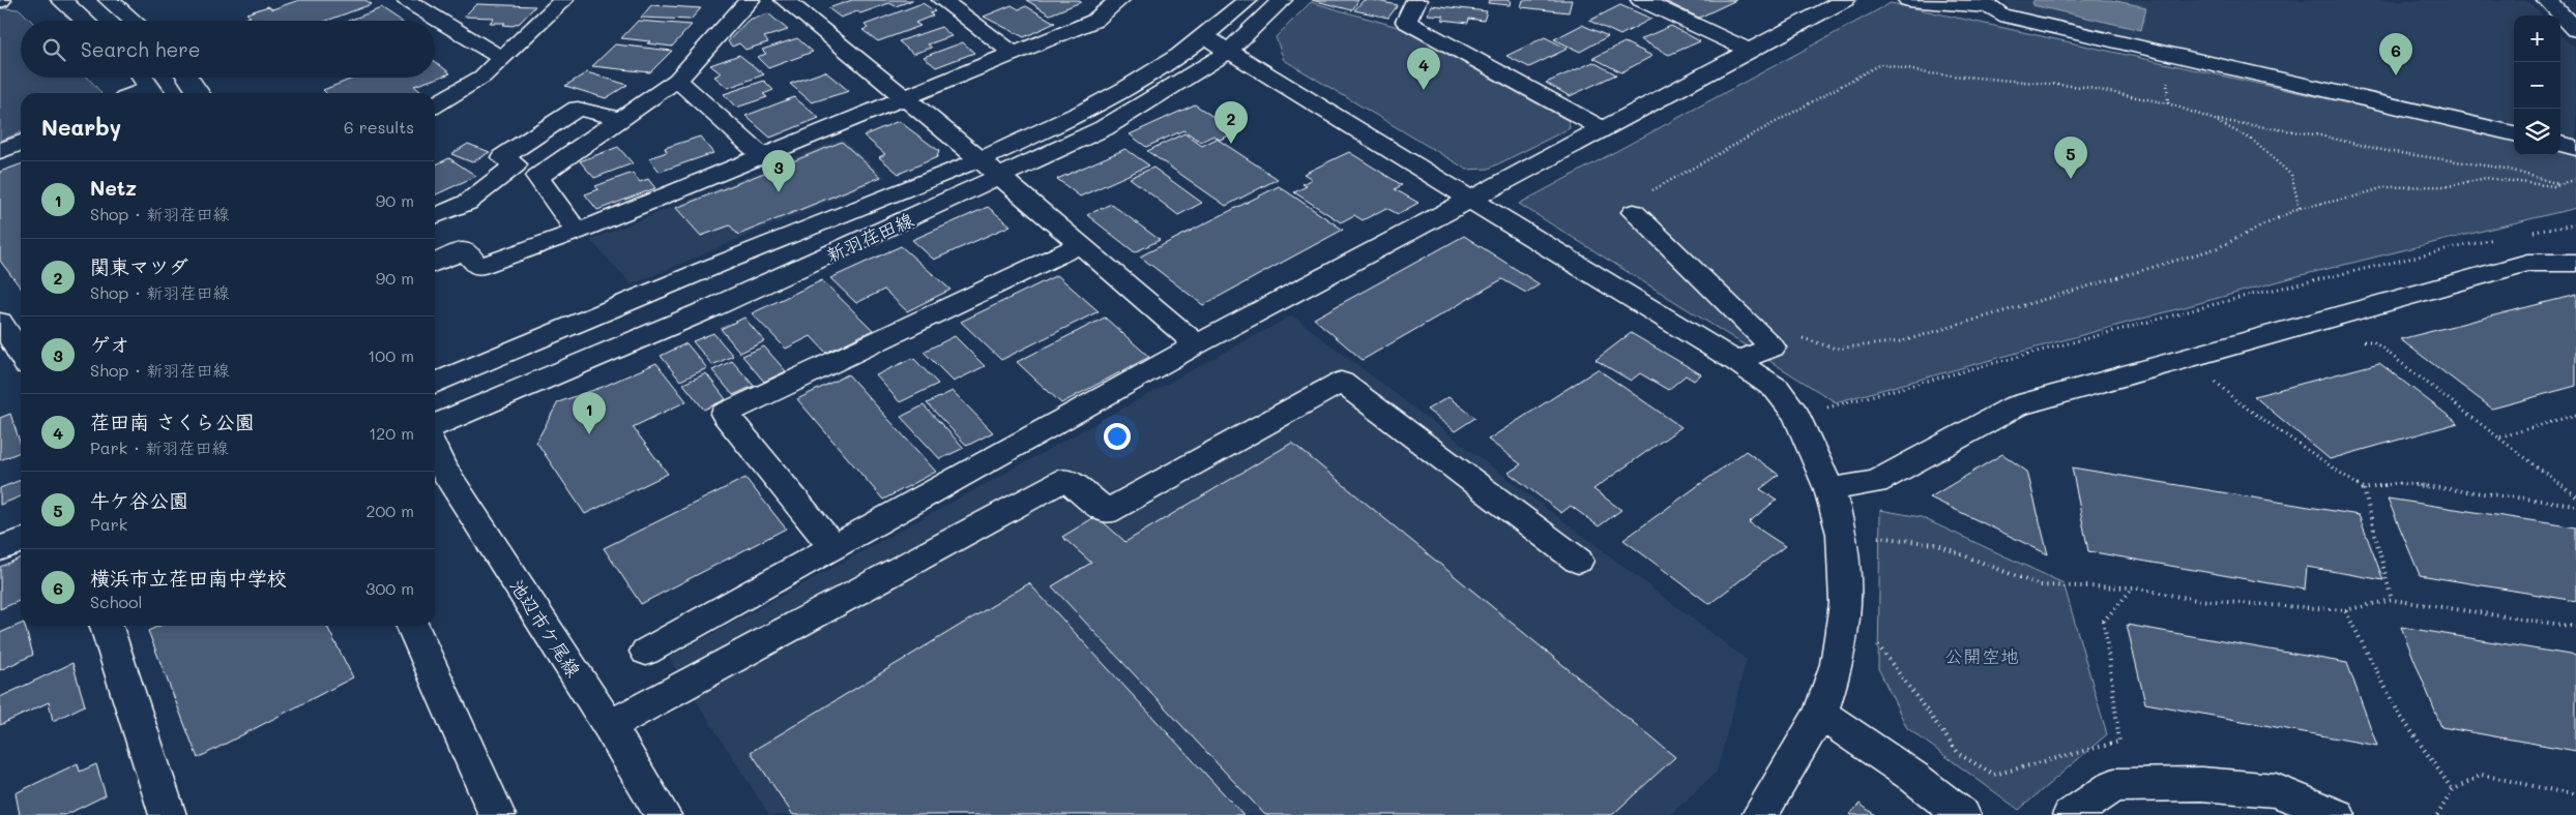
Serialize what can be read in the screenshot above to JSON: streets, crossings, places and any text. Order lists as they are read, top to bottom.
{
  "streets": {
    "street": ["新羽荏田線", "池辺市ケ尾線"]
  },
  "parks": ["公開空地"],
  "page": {
    "map_buttons": ["+", "−"],
    "search": "Search here",
    "pins": [
      "6",
      "4",
      "2",
      "5",
      "3",
      "1"
    ],
    "heading": ["Nearby", "6 results"],
    "list": [
      {
        "mark": "1",
        "name": "Netz",
        "note": "Shop · 新羽荏田線",
        "value": "90 m"
      },
      {
        "mark": "2",
        "name": "関東マツダ",
        "note": "Shop · 新羽荏田線",
        "value": "90 m"
      },
      {
        "mark": "3",
        "name": "ゲオ",
        "note": "Shop · 新羽荏田線",
        "value": "100 m"
      },
      {
        "mark": "4",
        "name": "荏田南 さくら公園",
        "note": "Park · 新羽荏田線",
        "value": "120 m"
      },
      {
        "mark": "5",
        "name": "牛ケ谷公園",
        "note": "Park",
        "value": "200 m"
      },
      {
        "mark": "6",
        "name": "横浜市立荏田南中学校",
        "note": "School",
        "value": "300 m"
      }
    ]
  }
}
